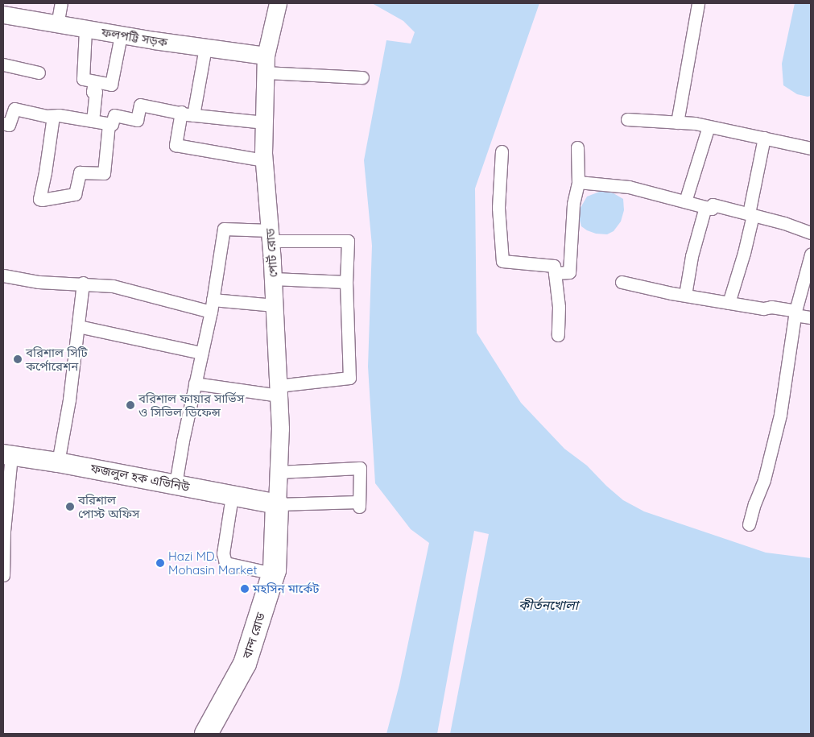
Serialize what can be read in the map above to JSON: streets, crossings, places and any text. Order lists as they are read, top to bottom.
{
  "streets": {
    "highway": ["বান্দ রোড"],
    "main road": ["ফলপট্টি সড়ক", "পোর্ট রোড", "ফজলুল হক এভিনিউ"]
  },
  "crossings": [
    ["ফলপট্টি সড়ক", "পোর্ট রোড"],
    ["পোর্ট রোড", "ফজলুল হক এভিনিউ"],
    ["পোর্ট রোড", "বান্দ রোড"],
    ["ফজলুল হক এভিনিউ", "বান্দ রোড"]
  ],
  "water": ["কীর্তনখোলা"],
  "places": [
    "বরিশাল সিটি কর্পোরেশন",
    "বরিশাল ফায়ার সার্ভিস ও সিভিল ডিফেন্স",
    "বরিশাল পোস্ট অফিস",
    "Hazi MD. Mohasin Market",
    "মহসিন মার্কেট"
  ]
}
